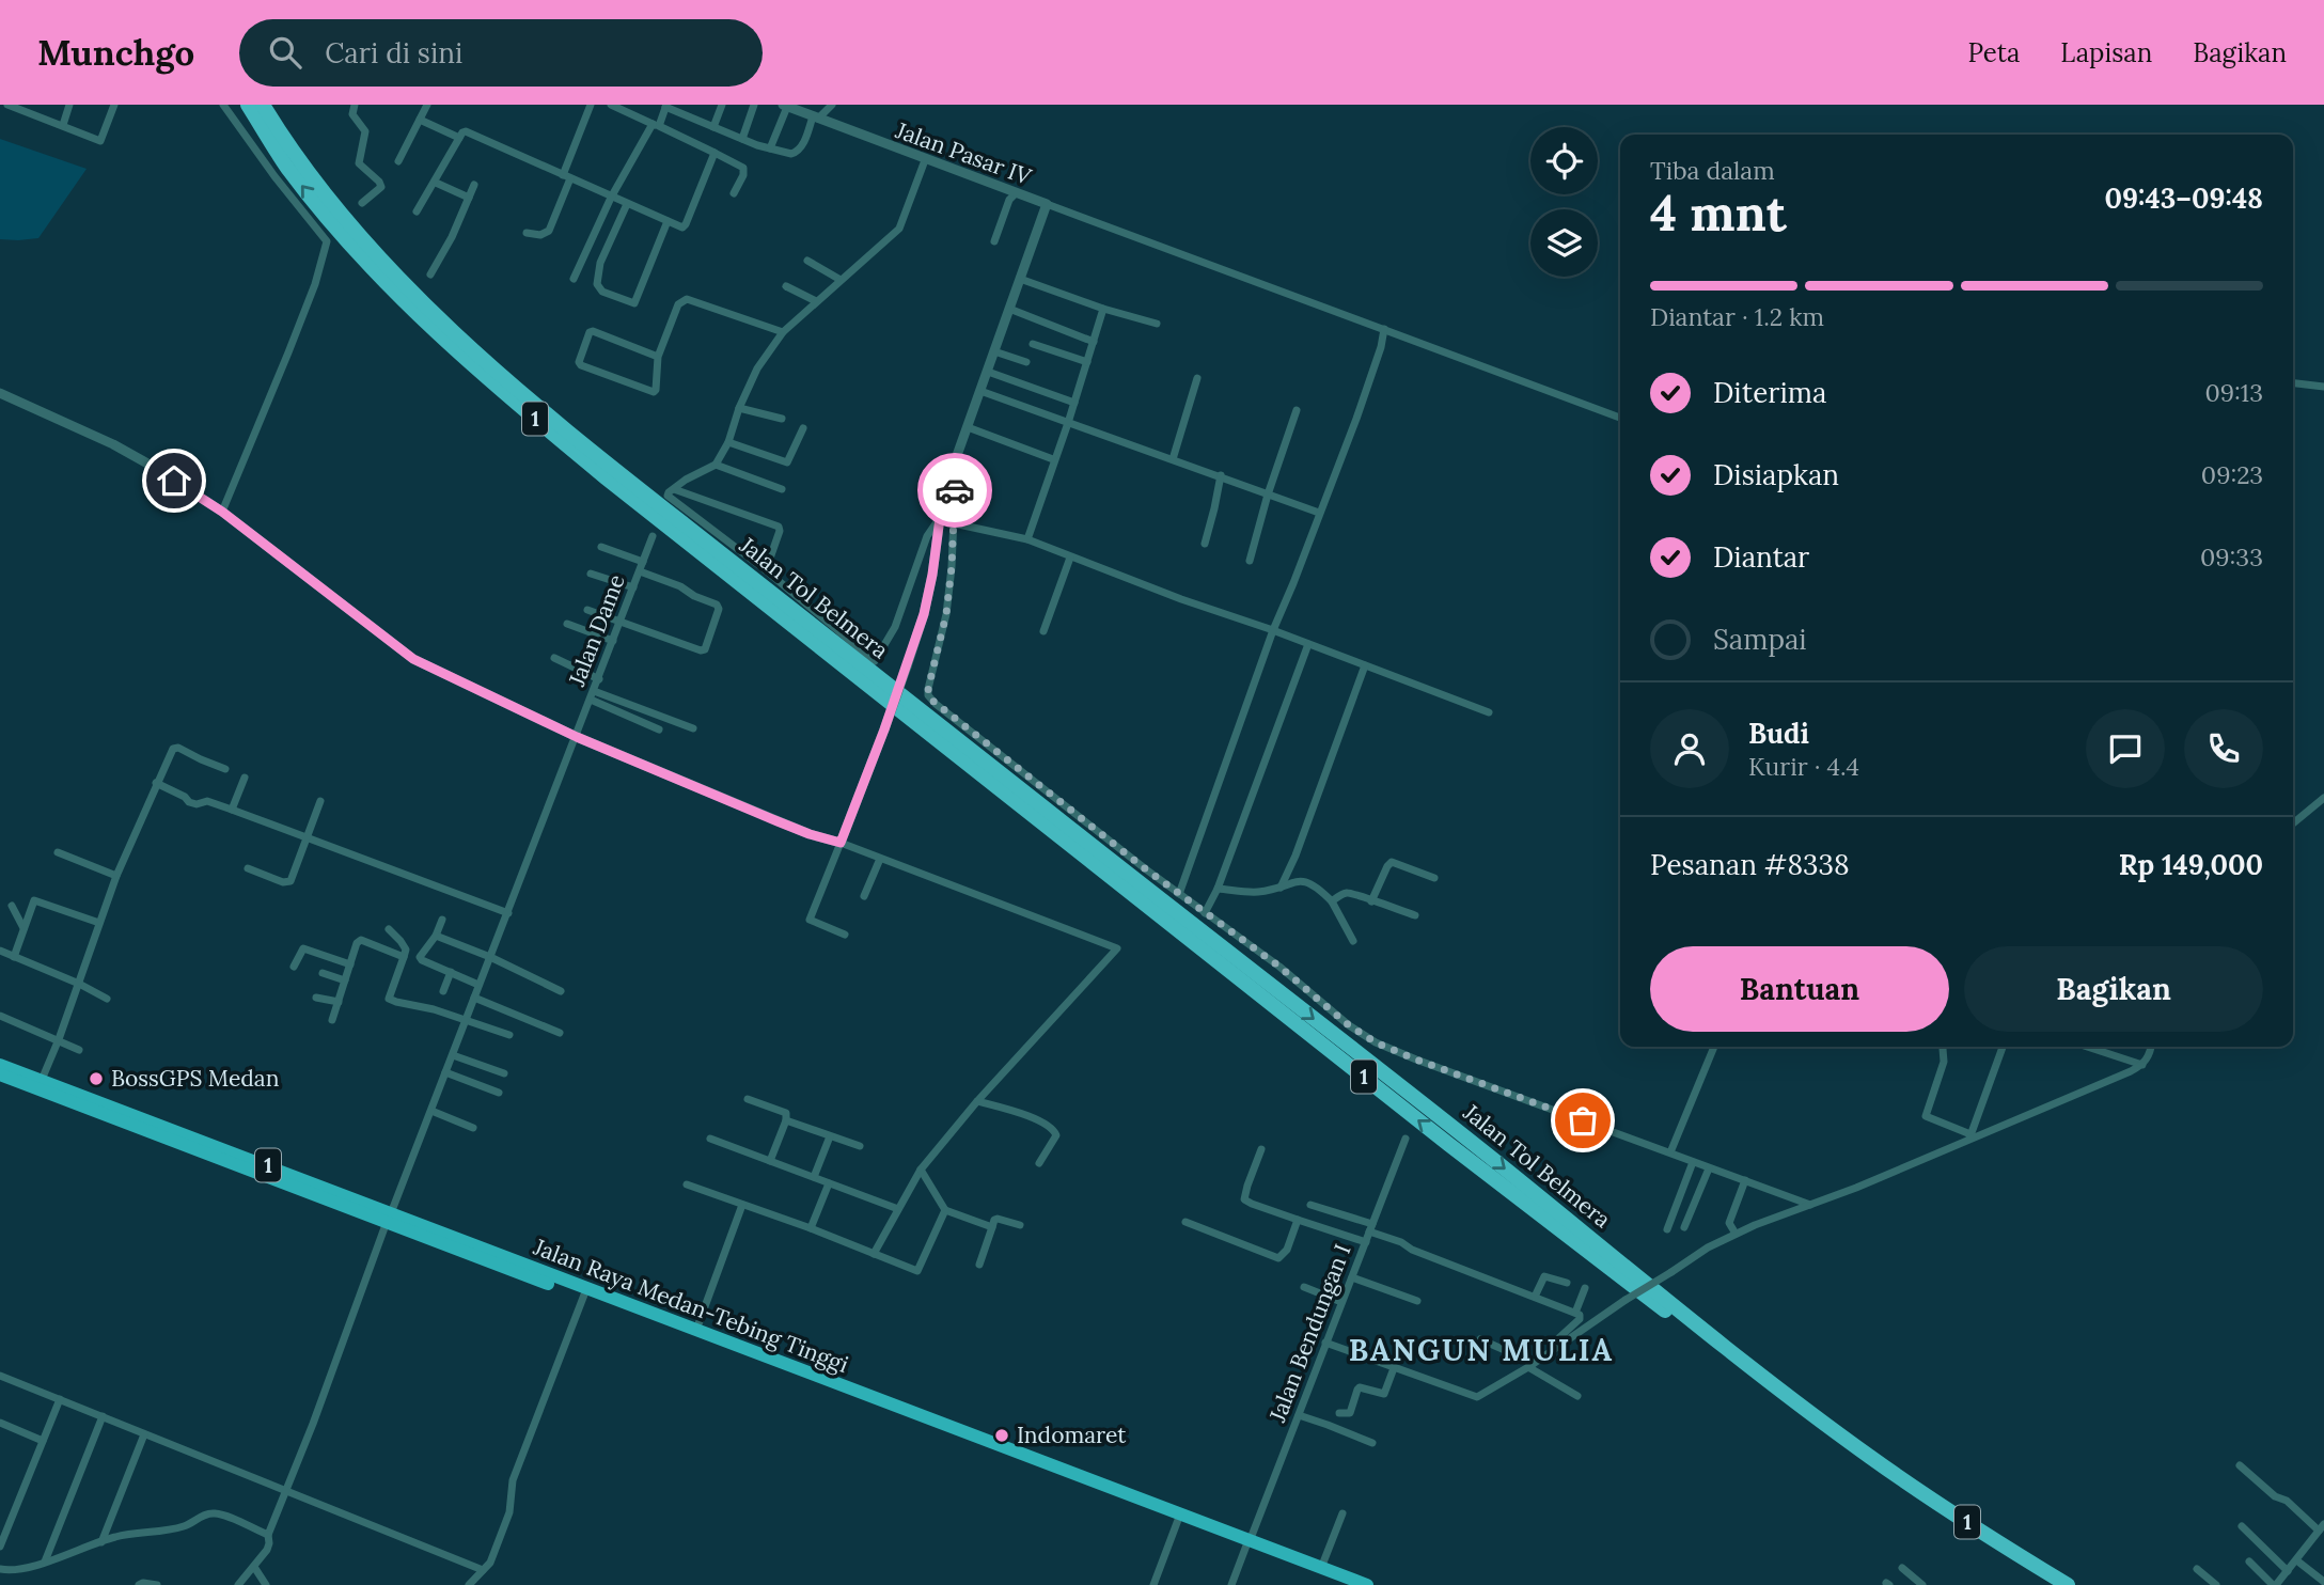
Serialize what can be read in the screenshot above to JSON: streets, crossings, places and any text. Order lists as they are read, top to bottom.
{
  "streets": {
    "highway": ["1", "Jalan Tol Belmera", "Jalan Raya Medan-Tebing Tinggi"],
    "street": ["Jalan Pasar IV", "Jalan Dame", "Jalan Bendungan I"]
  },
  "crossings": [
    ["Jalan Dame", "Jalan Raya Medan-Tebing Tinggi"],
    ["Jalan Raya Medan-Tebing Tinggi", "Jalan Bendungan I"]
  ],
  "districts": ["BANGUN MULIA"],
  "places": ["BossGPS Medan", "Indomaret"],
  "page": {
    "header": "Munchgo",
    "search": "Cari di sini",
    "nav": ["Peta", "Lapisan", "Bagikan"],
    "heading": ["4 mnt", "Tiba dalam", "09:43–09:48"],
    "panel": [
      "Budi",
      "Kurir · 4.4",
      "Pesanan #8338",
      "Rp 149,000"
    ],
    "bar": "Diantar · 1.2 km",
    "list": [
      ["Diterima", "09:13"],
      ["Disiapkan", "09:23"],
      ["Diantar", "09:33"],
      "Sampai"
    ],
    "buttons": ["Bantuan", "Bagikan"]
  }
}
